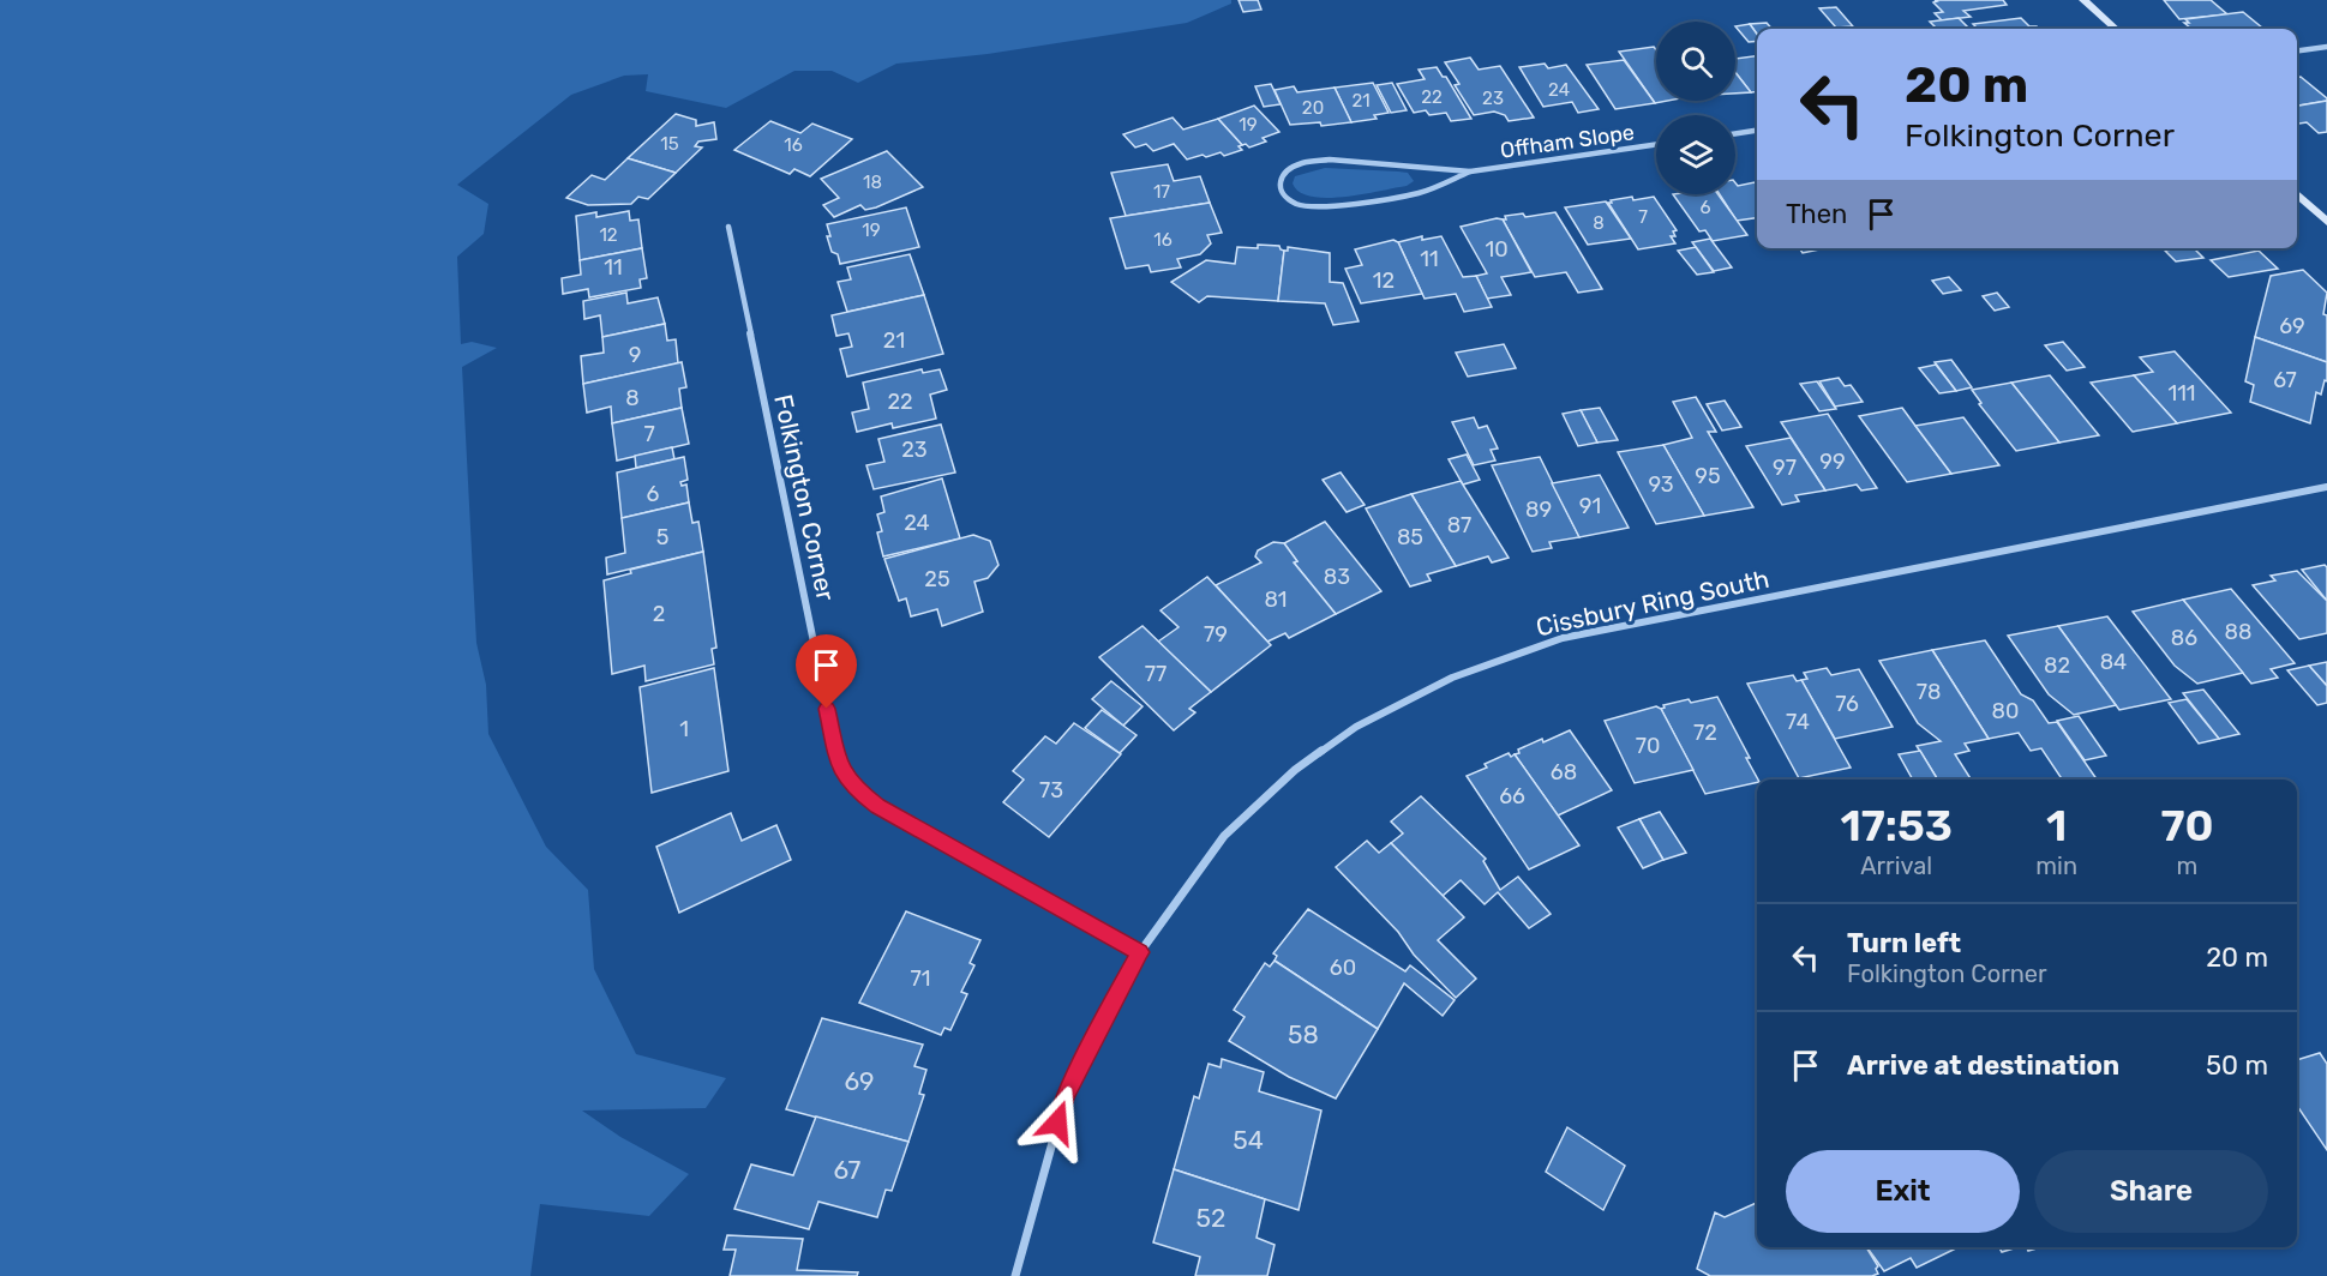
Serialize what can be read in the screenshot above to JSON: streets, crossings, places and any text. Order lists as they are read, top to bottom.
{
  "streets": {
    "street": ["Offham Slope", "Folkington Corner", "Cissbury Ring South"]
  },
  "crossings": [
    ["Folkington Corner", "Cissbury Ring South"]
  ],
  "house_numbers": [
    "24",
    "22",
    "23",
    "21",
    "20",
    "19",
    "15",
    "16",
    "18",
    "17",
    "6",
    "7",
    "8",
    "19",
    "12",
    "16",
    "10",
    "11",
    "11",
    "12",
    "69",
    "21",
    "9",
    "67",
    "111",
    "8",
    "22",
    "7",
    "23",
    "99",
    "97",
    "95",
    "93",
    "6",
    "91",
    "89",
    "24",
    "87",
    "5",
    "85",
    "83",
    "25",
    "81",
    "2",
    "88",
    "79",
    "86",
    "84",
    "82",
    "77",
    "78",
    "76",
    "80",
    "74",
    "1",
    "72",
    "70",
    "68",
    "73",
    "66",
    "60",
    "71",
    "58",
    "69",
    "54",
    "67",
    "52"
  ],
  "page": {
    "turn": ["20 m", "Folkington Corner"],
    "then": "Then",
    "eta": [
      "17:53",
      "Arrival",
      "1",
      "min",
      "70",
      "m"
    ],
    "list": [
      {
        "name": "Turn left",
        "note": "Folkington Corner",
        "value": "20 m"
      },
      {
        "name": "Arrive at destination",
        "value": "50 m"
      }
    ],
    "buttons": ["Exit", "Share"]
  }
}
